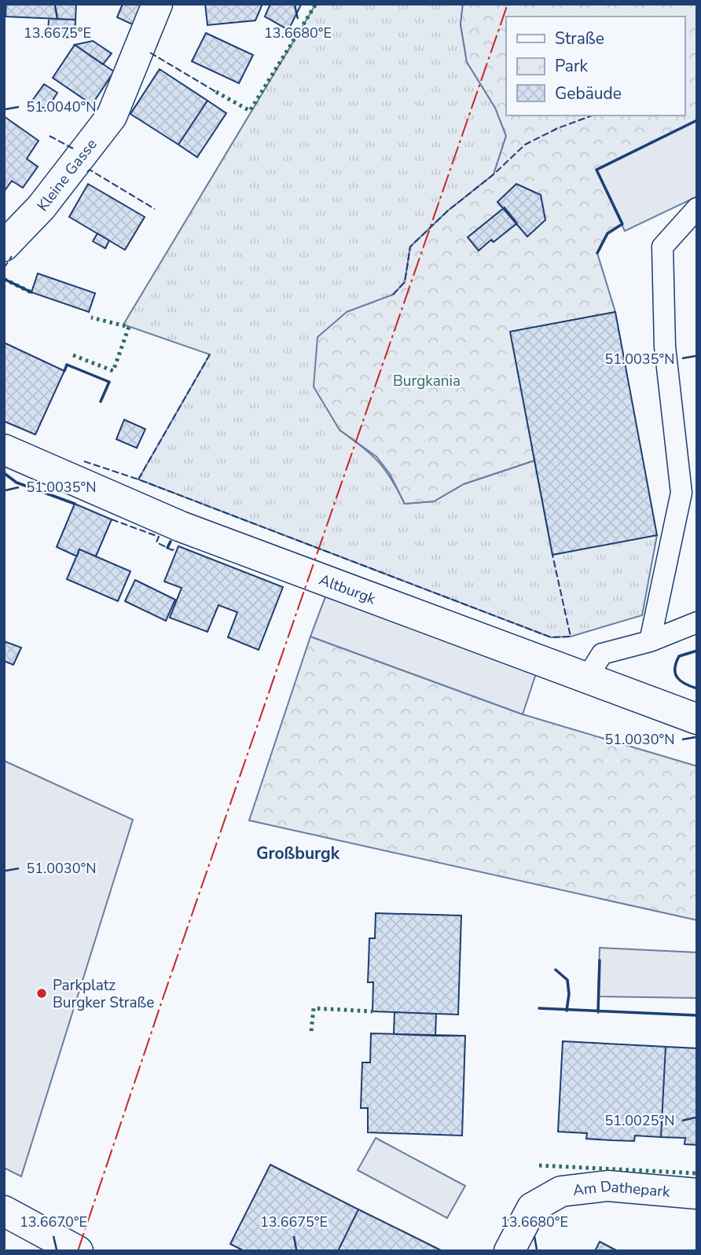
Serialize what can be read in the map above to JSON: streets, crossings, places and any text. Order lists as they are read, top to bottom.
{
  "streets": {
    "street": ["Kleine Gasse", "Altburgk", "Am Dathepark"]
  },
  "districts": ["Großburgk"],
  "parks": ["Burgkania"],
  "places": ["Parkplatz Burgker Straße"],
  "legend": ["Straße", "Park", "Gebäude"],
  "coordinates": [
    "13.6675°E",
    "13.6680°E",
    "51.0040°N",
    "51.0035°N",
    "51.0030°N",
    "51.0025°N",
    "13.6670°E"
  ]
}
